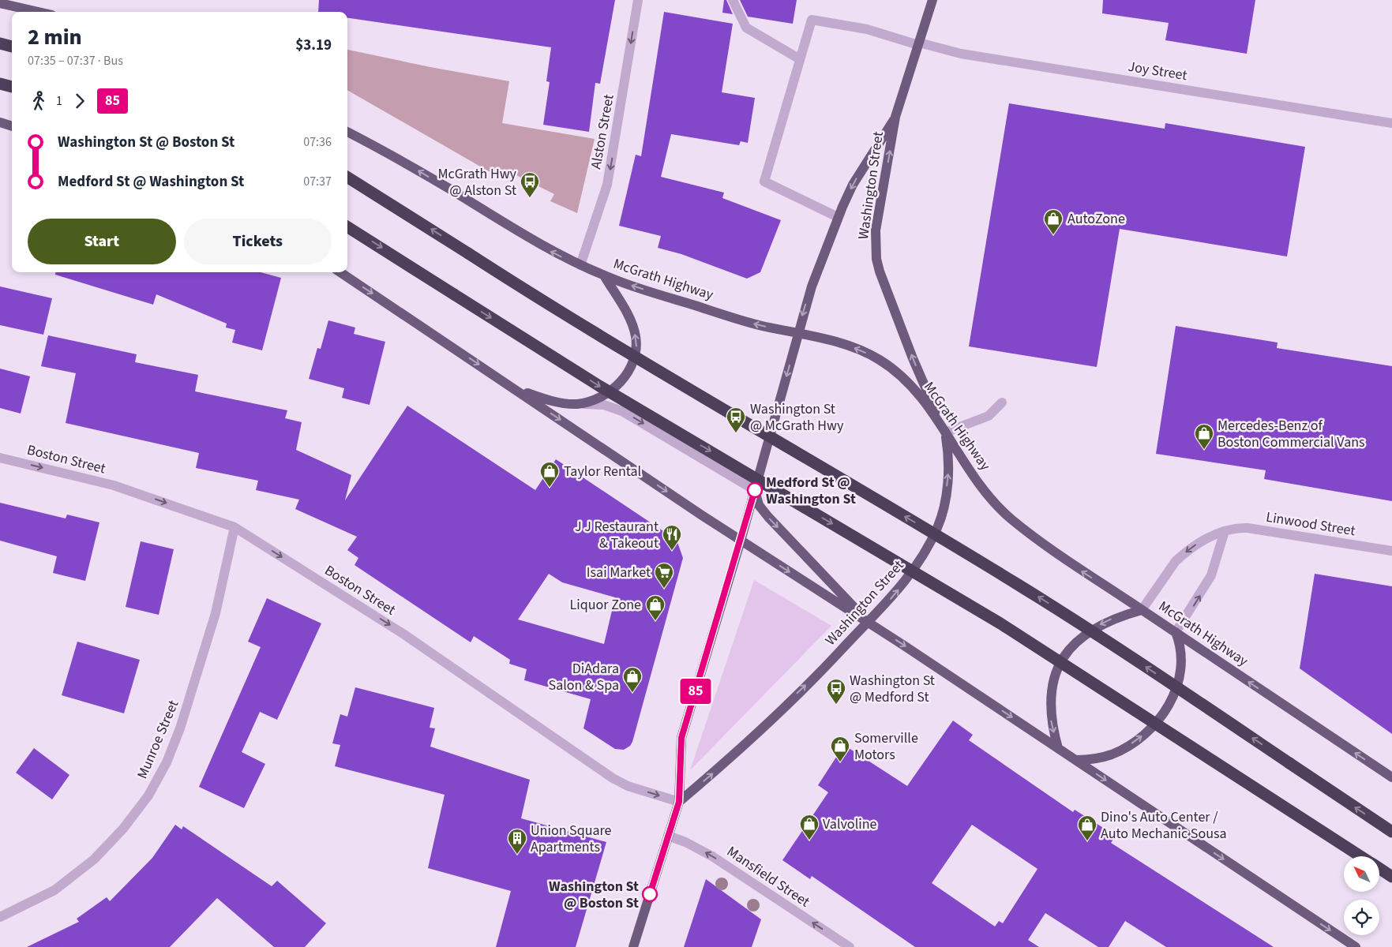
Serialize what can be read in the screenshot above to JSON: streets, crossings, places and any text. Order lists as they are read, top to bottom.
{
  "streets": {
    "main road": ["Washington Street", "McGrath Highway"],
    "street": [
      "Joy Street",
      "Alston Street",
      "Boston Street",
      "Linwood Street",
      "Munroe Street",
      "Mansfield Street"
    ]
  },
  "crossings": [
    ["Joy Street", "Washington Street"],
    ["Alston Street", "McGrath Highway"],
    ["Washington Street", "McGrath Highway"],
    ["Washington Street", "Boston Street"],
    ["Washington Street", "Mansfield Street"],
    ["McGrath Highway", "Linwood Street"],
    ["Boston Street", "Munroe Street"]
  ],
  "one_way": [
    "Alston Street",
    "McGrath Highway",
    "Boston Street",
    "Mansfield Street"
  ],
  "places": {
    "bus stop": ["McGrath Hwy @ Alston St", "Washington St @ McGrath Hwy", "Washington St @ Medford St"],
    "shop": [
      "AutoZone",
      "Mercedes-Benz of Boston Commercial Vans",
      "Taylor Rental",
      "Liquor Zone",
      "DiAdara Salon & Spa",
      "Somerville Motors",
      "Valvoline",
      "Dino's Auto Center / Auto Mechanic Sousa"
    ],
    "other": ["Medford St @ Washington St", "Washington St @ Boston St"],
    "restaurant": ["J J Restaurant & Takeout"],
    "supermarket": ["Isai Market"],
    "building": ["Union Square Apartments"]
  },
  "lines": ["bus line 85"],
  "north": "top left",
  "page": {
    "on_map": "85",
    "heading": ["2 min", "07:35 – 07:37 · Bus", "$3.19"],
    "legs": ["1", "85"],
    "list": [
      {
        "name": "Washington St @ Boston St",
        "value": "07:36"
      },
      {
        "name": "Medford St @ Washington St",
        "value": "07:37"
      }
    ],
    "buttons": ["Start", "Tickets"]
  }
}
